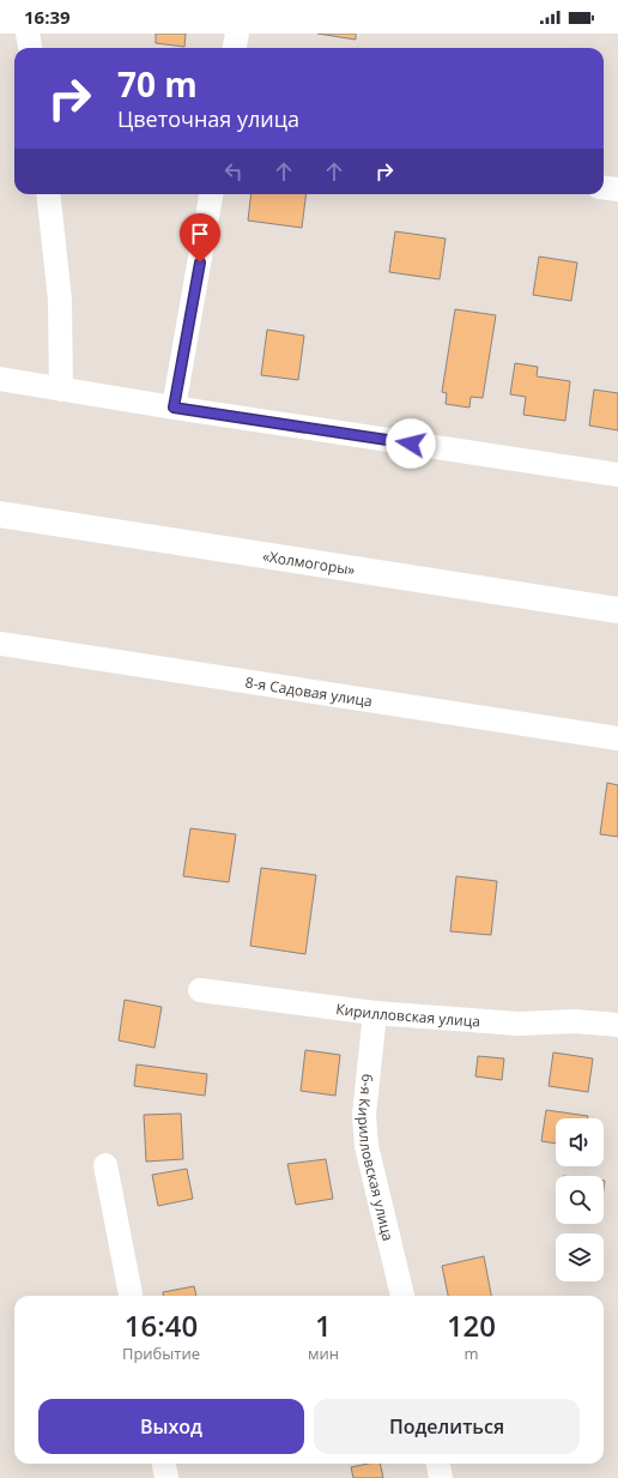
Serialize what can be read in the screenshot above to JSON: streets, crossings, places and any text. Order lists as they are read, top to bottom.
{
  "streets": {
    "highway": ["«Холмогоры»"],
    "street": ["8-я Садовая улица", "Кирилловская улица", "6-я Кирилловская улица"]
  },
  "crossings": [
    ["Кирилловская улица", "6-я Кирилловская улица"]
  ],
  "page": {
    "status": "16:39",
    "turn": ["70 m", "Цветочная улица"],
    "eta": [
      "16:40",
      "Прибытие",
      "1",
      "мин",
      "120",
      "m"
    ],
    "buttons": ["Выход", "Поделиться"]
  }
}
